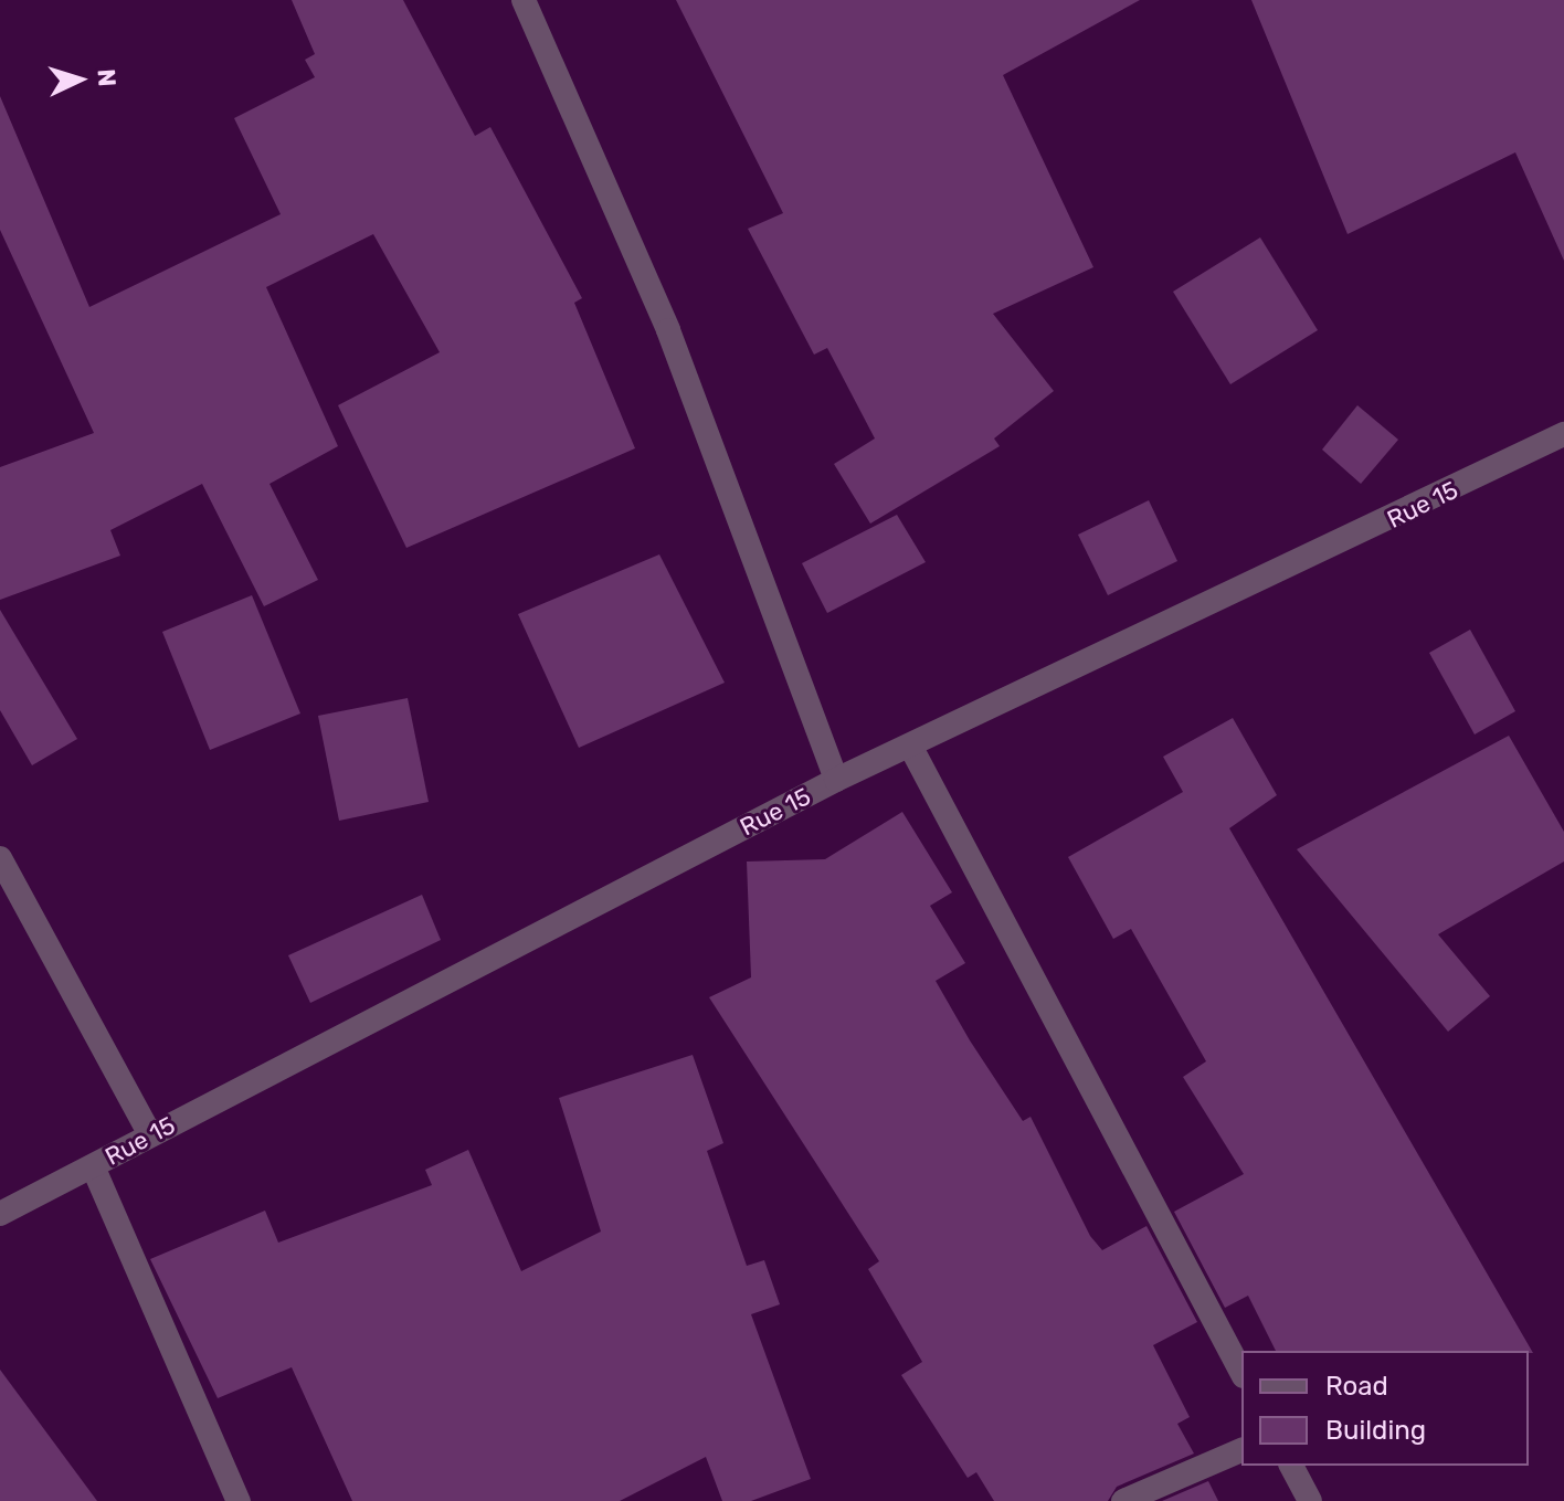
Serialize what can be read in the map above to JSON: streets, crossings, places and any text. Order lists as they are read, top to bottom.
{
  "streets": {
    "street": ["Rue 15"]
  },
  "legend": ["Road", "Building"],
  "north": "right"
}
